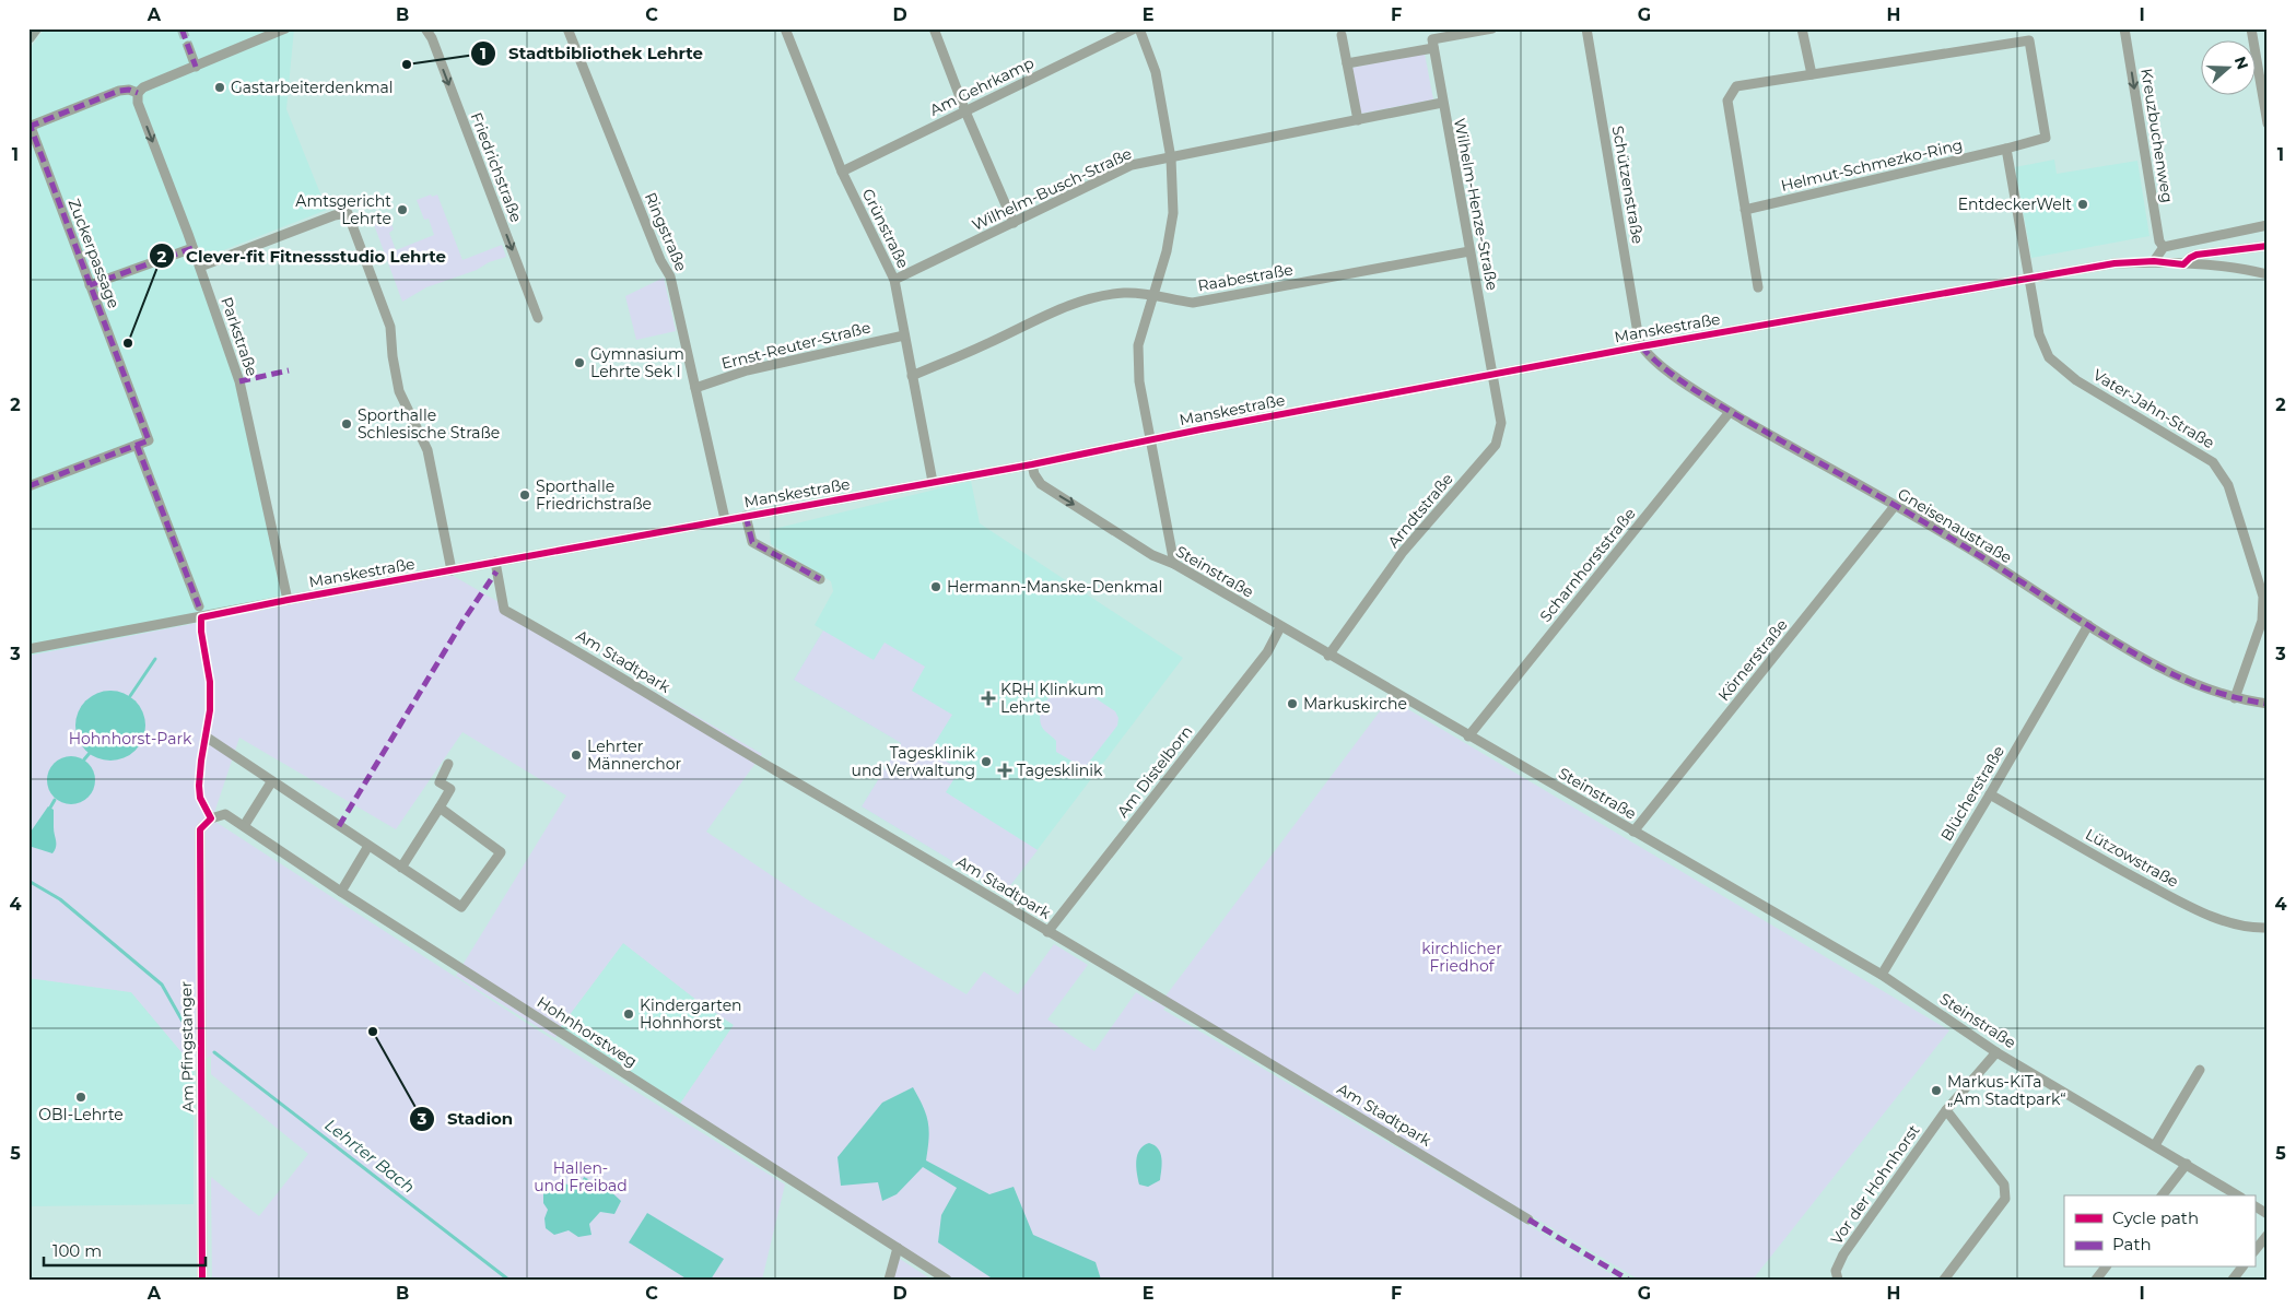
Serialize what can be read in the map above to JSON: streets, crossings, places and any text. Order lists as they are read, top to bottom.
{
  "streets": {
    "street": [
      "Am Gehrkamp",
      "Kreuzbuchenweg",
      "Helmut-Schmezko-Ring",
      "Friedrichstraße",
      "Schützenstraße",
      "Wilhelm-Busch-Straße",
      "Wilhelm-Henze-Straße",
      "Grünstraße",
      "Ringstraße",
      "Zuckerpassage",
      "Raabestraße",
      "Manskestraße",
      "Parkstraße",
      "Ernst-Reuter-Straße",
      "Vater-Jahn-Straße",
      "Arndtstraße",
      "Gneisenaustraße",
      "Scharnhorststraße",
      "Steinstraße",
      "Körnerstraße",
      "Am Stadtpark",
      "Am Distelborn",
      "Blücherstraße",
      "Lützowstraße",
      "Hohnhorstweg",
      "Am Pfingstanger",
      "Vor der Hohnhorst"
    ]
  },
  "crossings": [
    ["Am Gehrkamp", "Grünstraße"],
    ["Schützenstraße", "Manskestraße"],
    ["Schützenstraße", "Gneisenaustraße"],
    ["Wilhelm-Busch-Straße", "Wilhelm-Henze-Straße"],
    ["Wilhelm-Busch-Straße", "Grünstraße"],
    ["Wilhelm-Henze-Straße", "Raabestraße"],
    ["Wilhelm-Henze-Straße", "Manskestraße"],
    ["Wilhelm-Henze-Straße", "Arndtstraße"],
    ["Grünstraße", "Raabestraße"],
    ["Grünstraße", "Manskestraße"],
    ["Grünstraße", "Ernst-Reuter-Straße"],
    ["Ringstraße", "Manskestraße"],
    ["Ringstraße", "Ernst-Reuter-Straße"],
    ["Manskestraße", "Parkstraße"],
    ["Manskestraße", "Vater-Jahn-Straße"],
    ["Manskestraße", "Arndtstraße"],
    ["Manskestraße", "Gneisenaustraße"],
    ["Manskestraße", "Steinstraße"],
    ["Manskestraße", "Am Stadtpark"],
    ["Vater-Jahn-Straße", "Gneisenaustraße"],
    ["Arndtstraße", "Steinstraße"],
    ["Gneisenaustraße", "Scharnhorststraße"],
    ["Gneisenaustraße", "Körnerstraße"],
    ["Gneisenaustraße", "Blücherstraße"],
    ["Scharnhorststraße", "Steinstraße"],
    ["Steinstraße", "Körnerstraße"],
    ["Steinstraße", "Am Distelborn"],
    ["Steinstraße", "Blücherstraße"],
    ["Steinstraße", "Vor der Hohnhorst"],
    ["Am Stadtpark", "Am Distelborn"],
    ["Blücherstraße", "Lützowstraße"],
    ["Hohnhorstweg", "Am Pfingstanger"]
  ],
  "one_way": ["Kreuzbuchenweg", "Friedrichstraße"],
  "water": ["Lehrter Bach"],
  "parks": ["Hohnhorst-Park", "kirchlicher Friedhof", "Hallen- und Freibad"],
  "places": {
    "other": [
      "Stadtbibliothek Lehrte",
      "Gastarbeiterdenkmal",
      "EntdeckerWelt",
      "Amtsgericht Lehrte",
      "Clever-fit Fitnessstudio Lehrte",
      "Gymnasium Lehrte Sek I",
      "Sporthalle Schlesische Straße",
      "Sporthalle Friedrichstraße",
      "Hermann-Manske-Denkmal",
      "Markuskirche",
      "Lehrter Männerchor",
      "Tagesklinik und Verwaltung",
      "Kindergarten Hohnhorst",
      "Stadion",
      "Markus-KiTa „Am Stadtpark“",
      "OBI-Lehrte"
    ],
    "health": ["KRH Klinkum Lehrte", "Tagesklinik"]
  },
  "legend": ["Cycle path", "Path"],
  "scale_bar": "100 m",
  "north": "right",
  "grid": {
    "columns": [
      "A",
      "B",
      "C",
      "D",
      "E",
      "F",
      "G",
      "H",
      "I"
    ],
    "rows": [
      "1",
      "2",
      "3",
      "4",
      "5"
    ]
  }
}
